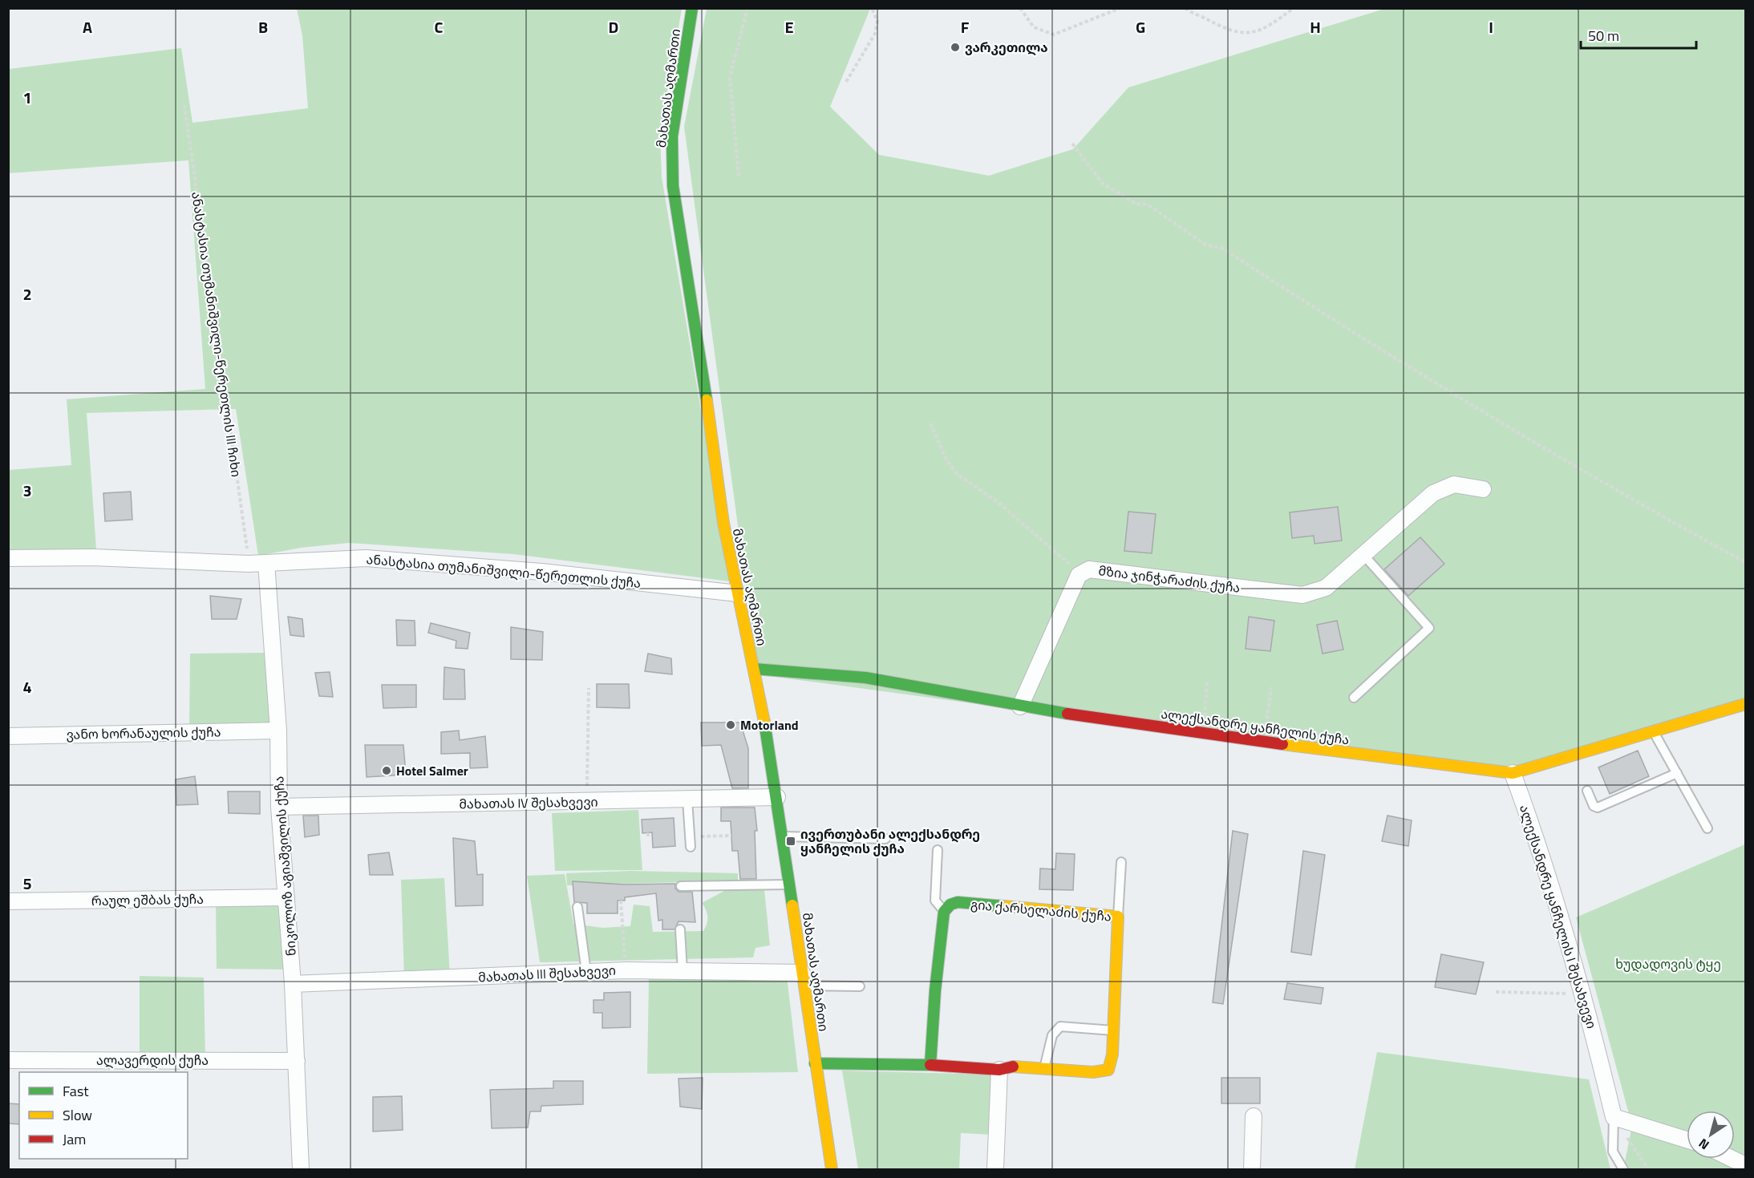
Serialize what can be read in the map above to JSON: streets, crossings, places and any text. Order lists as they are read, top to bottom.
{
  "streets": {
    "street": [
      "მახათას აღმართი",
      "ანასტასია თუმანიშვილი-წერეთლის ქუჩა",
      "მზია ჯინჭარაძის ქუჩა",
      "ალექსანდრე ყანჩელის ქუჩა",
      "ვანო ხორანაულის ქუჩა",
      "მახათას IV შესახვევი",
      "ნიკოლოზ აგიაშვილის ქუჩა",
      "რაულ ეშბას ქუჩა",
      "გია ქარსელაძის ქუჩა",
      "ალექსანდრე ყანჩელის I შესახვევი",
      "მახათას III შესახვევი",
      "ალავერდის ქუჩა"
    ],
    "path": ["ანასტასია თუმანიშვილი-წერეთლის III ჩიხი"]
  },
  "crossings": [
    ["მახათას აღმართი", "ანასტასია თუმანიშვილი-წერეთლის ქუჩა"],
    ["მახათას აღმართი", "ალექსანდრე ყანჩელის ქუჩა"],
    ["მახათას აღმართი", "მახათას IV შესახვევი"],
    ["მახათას აღმართი", "გია ქარსელაძის ქუჩა"],
    ["მახათას აღმართი", "მახათას III შესახვევი"],
    ["ანასტასია თუმანიშვილი-წერეთლის III ჩიხი", "ანასტასია თუმანიშვილი-წერეთლის ქუჩა"],
    ["ანასტასია თუმანიშვილი-წერეთლის ქუჩა", "ნიკოლოზ აგიაშვილის ქუჩა"],
    ["მზია ჯინჭარაძის ქუჩა", "ალექსანდრე ყანჩელის ქუჩა"],
    ["ალექსანდრე ყანჩელის ქუჩა", "ალექსანდრე ყანჩელის I შესახვევი"],
    ["ვანო ხორანაულის ქუჩა", "ნიკოლოზ აგიაშვილის ქუჩა"],
    ["მახათას IV შესახვევი", "ნიკოლოზ აგიაშვილის ქუჩა"],
    ["ნიკოლოზ აგიაშვილის ქუჩა", "რაულ ეშბას ქუჩა"],
    ["ნიკოლოზ აგიაშვილის ქუჩა", "მახათას III შესახვევი"],
    ["ნიკოლოზ აგიაშვილის ქუჩა", "ალავერდის ქუჩა"]
  ],
  "parks": ["ხუდადოვის ტყე"],
  "places": {
    "other": ["ვარკეთილა", "Motorland", "Hotel Salmer"],
    "transit": ["ივერთუბანი ალექსანდრე ყანჩელის ქუჩა"]
  },
  "legend": ["Fast", "Slow", "Jam"],
  "scale_bar": "50 m",
  "north": "bottom left",
  "grid": {
    "columns": [
      "A",
      "B",
      "C",
      "D",
      "E",
      "F",
      "G",
      "H",
      "I"
    ],
    "rows": [
      "1",
      "2",
      "3",
      "4",
      "5"
    ]
  }
}
